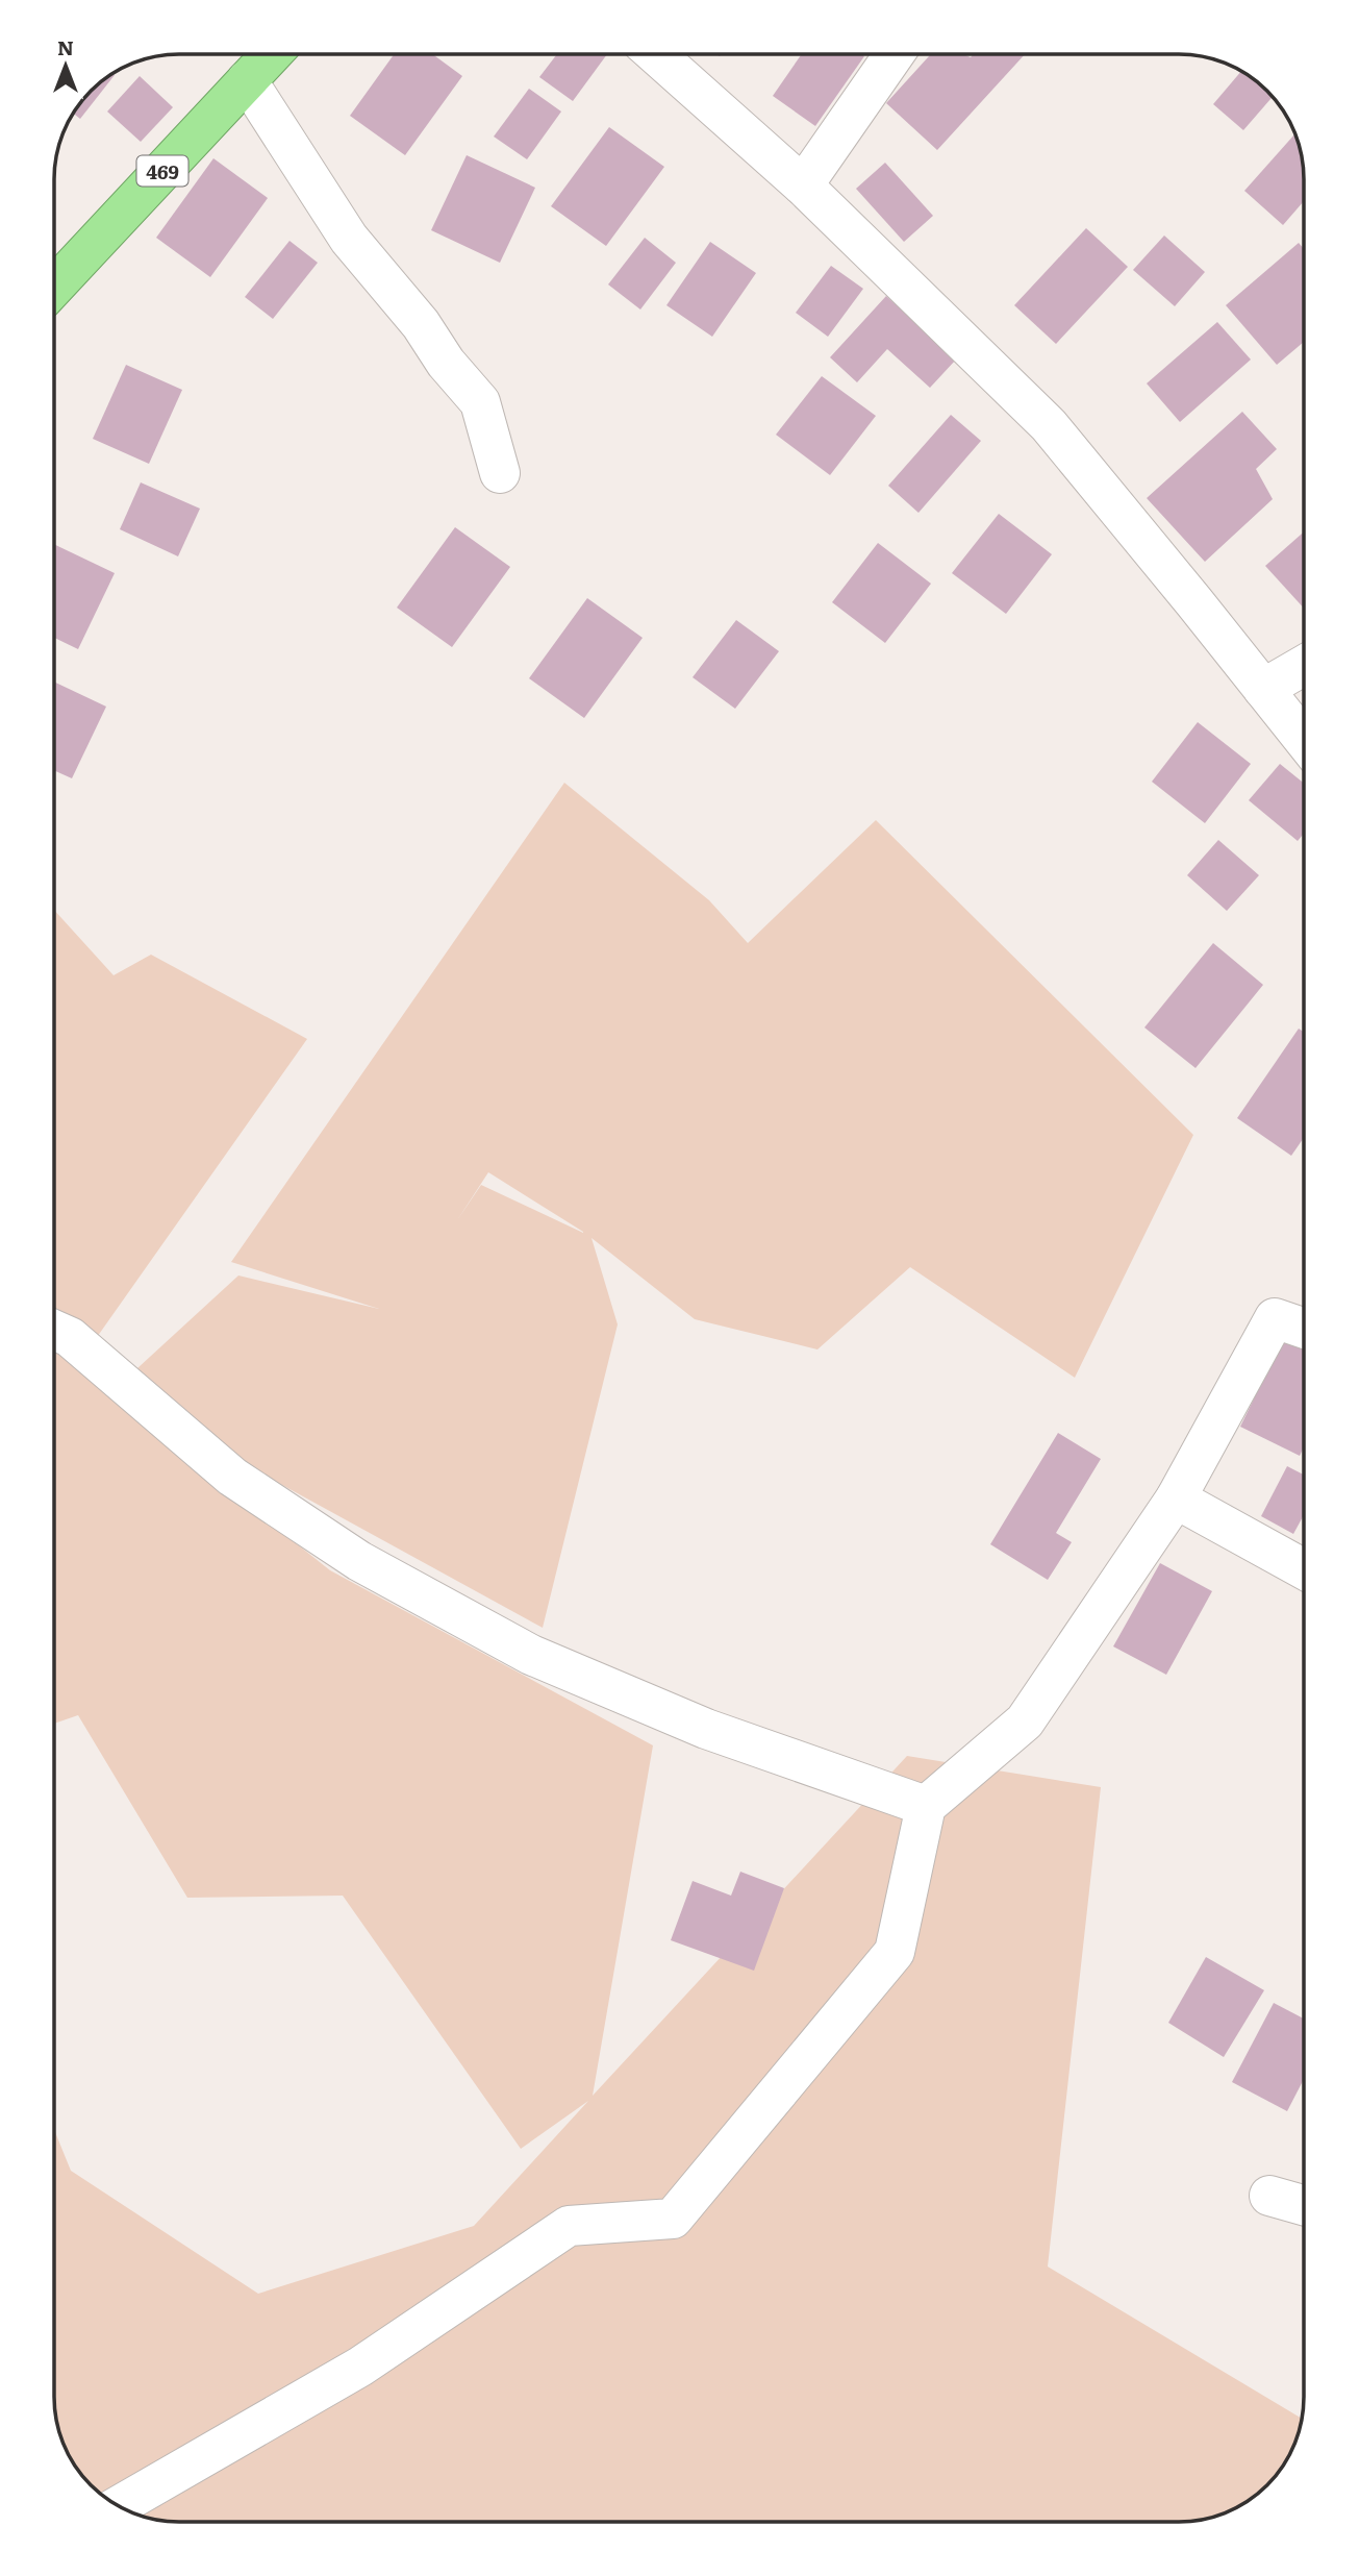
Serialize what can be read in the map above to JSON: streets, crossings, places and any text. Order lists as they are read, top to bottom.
{
  "streets": {
    "highway": ["469"]
  },
  "north": "top"
}
